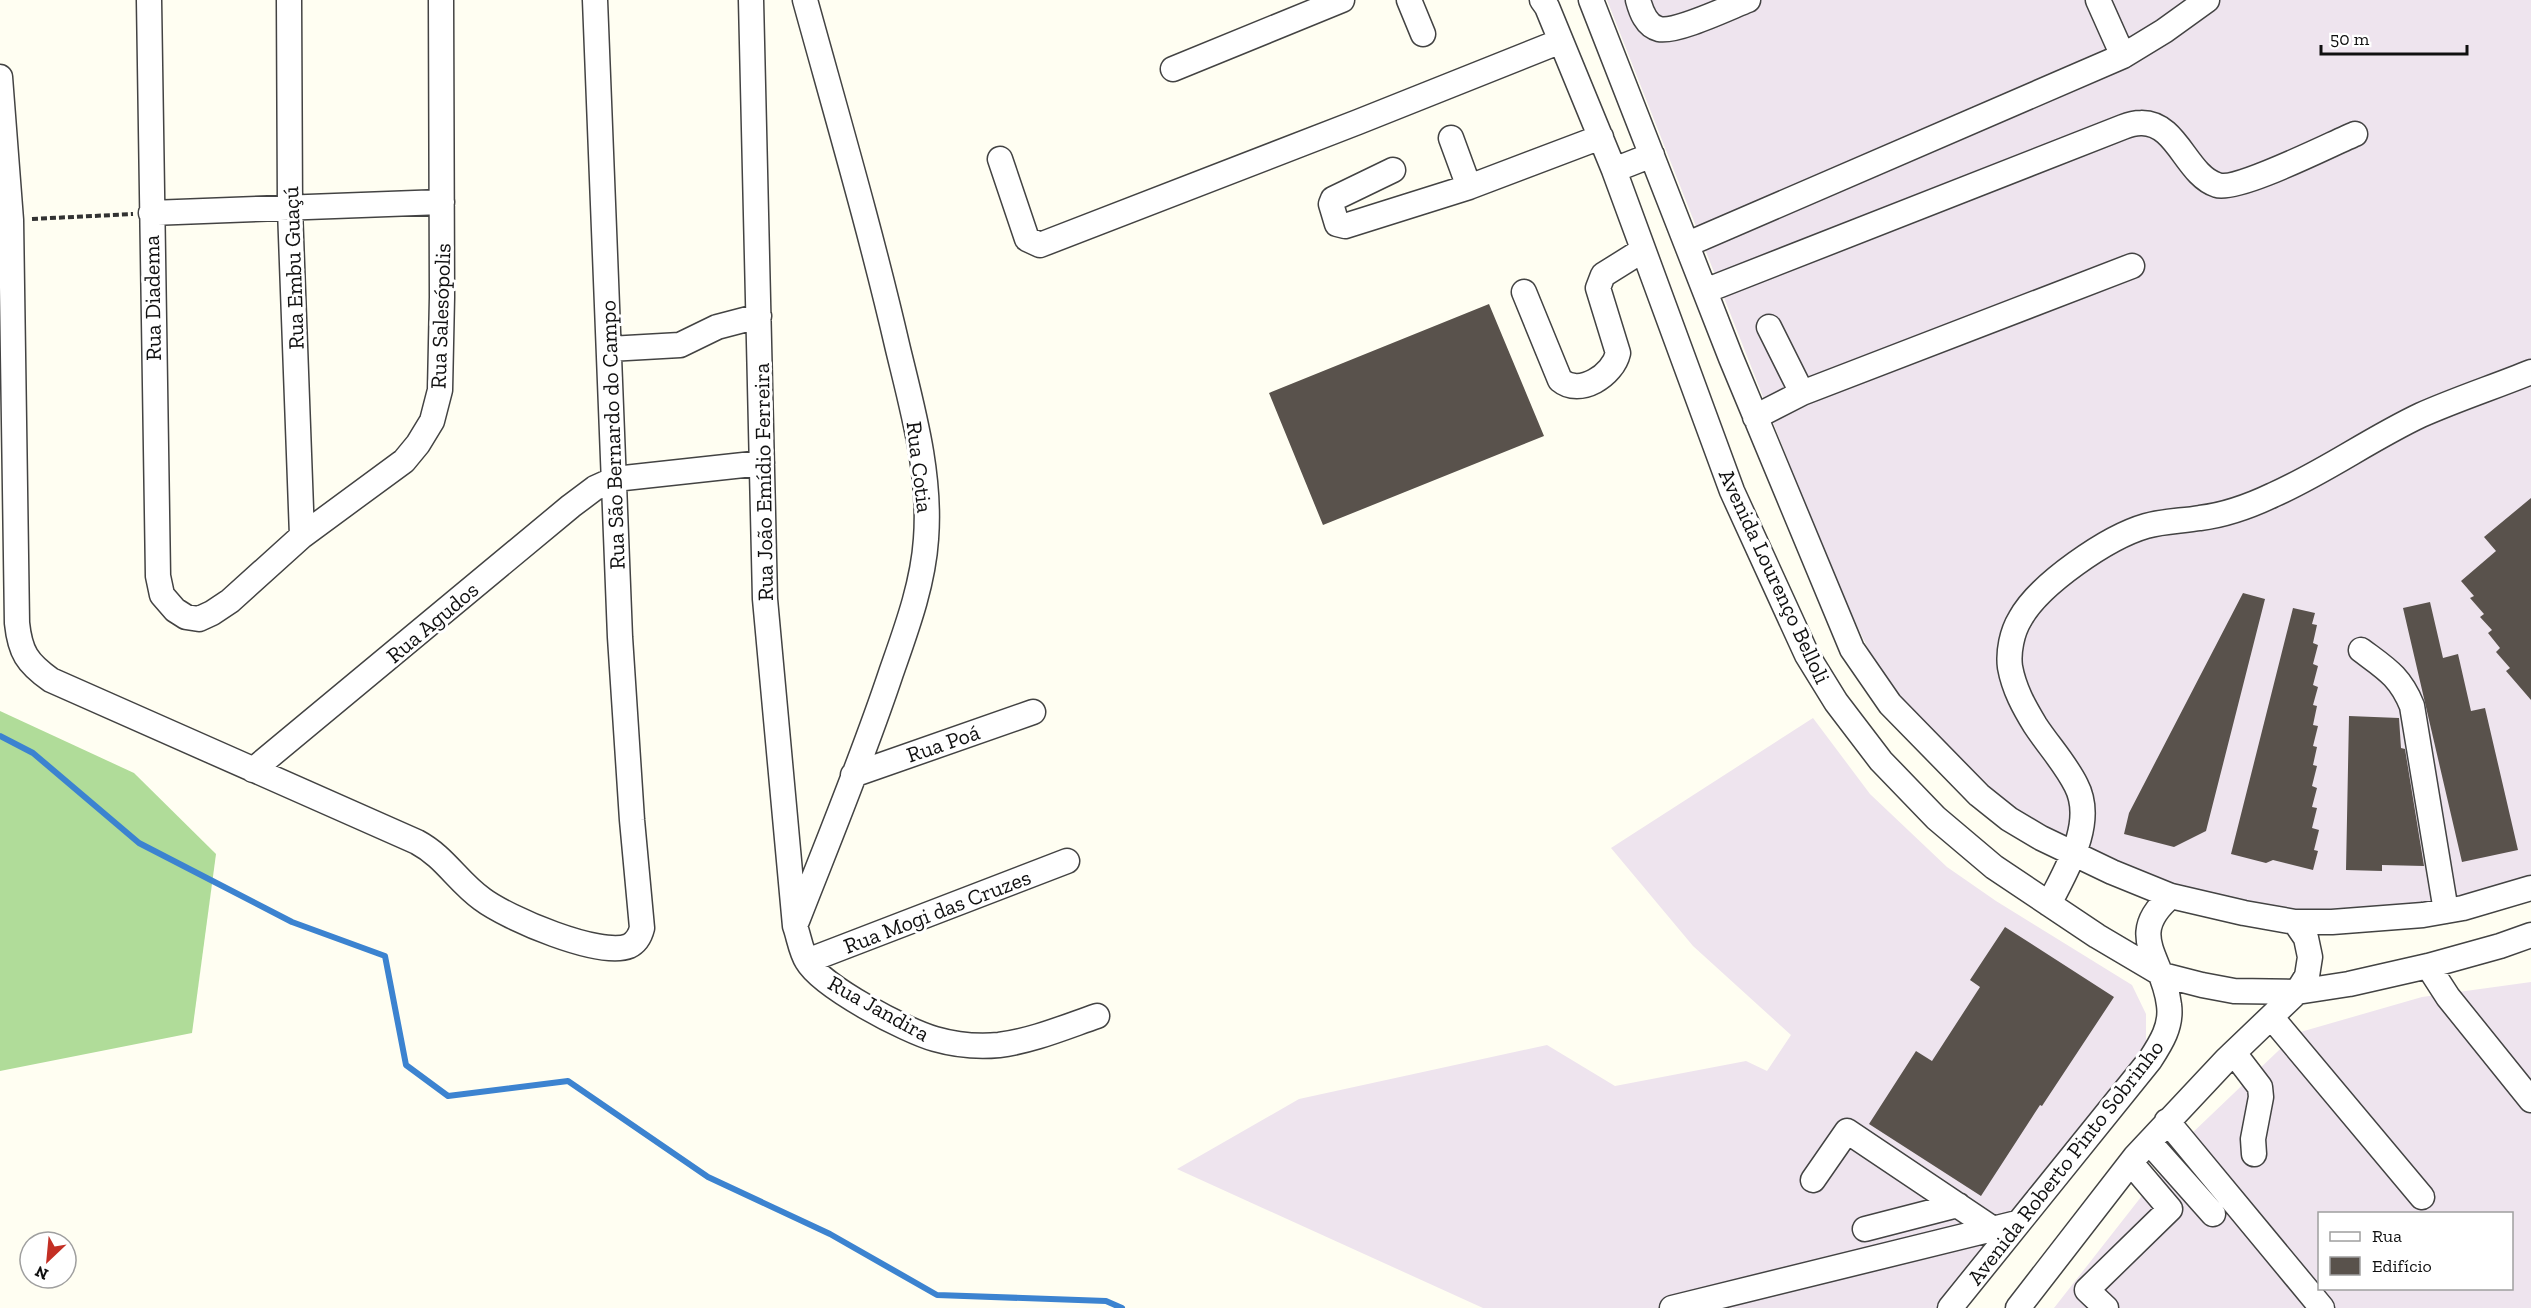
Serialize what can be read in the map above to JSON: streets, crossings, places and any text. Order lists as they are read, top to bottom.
{
  "streets": {
    "street": [
      "Rua Embu Guaçú",
      "Rua Diadema",
      "Rua Salesópolis",
      "Rua São Bernardo do Campo",
      "Rua Cotia",
      "Rua João Emídio Ferreira",
      "Avenida Lourenço Belloli",
      "Rua Agudos",
      "Rua Poá",
      "Rua Mogi das Cruzes",
      "Rua Jandira",
      "Avenida Roberto Pinto Sobrinho"
    ]
  },
  "crossings": [
    ["Rua Embu Guaçú", "Rua Salesópolis"],
    ["Rua Diadema", "Rua Salesópolis"],
    ["Rua São Bernardo do Campo", "Rua Agudos"],
    ["Rua Cotia", "Rua João Emídio Ferreira"],
    ["Rua Cotia", "Rua Poá"],
    ["Rua João Emídio Ferreira", "Rua Mogi das Cruzes"],
    ["Rua João Emídio Ferreira", "Rua Jandira"],
    ["Avenida Lourenço Belloli", "Avenida Roberto Pinto Sobrinho"],
    ["Rua Mogi das Cruzes", "Rua Jandira"]
  ],
  "legend": ["Rua", "Edifício"],
  "scale_bar": "50 m",
  "north": "bottom left"
}
